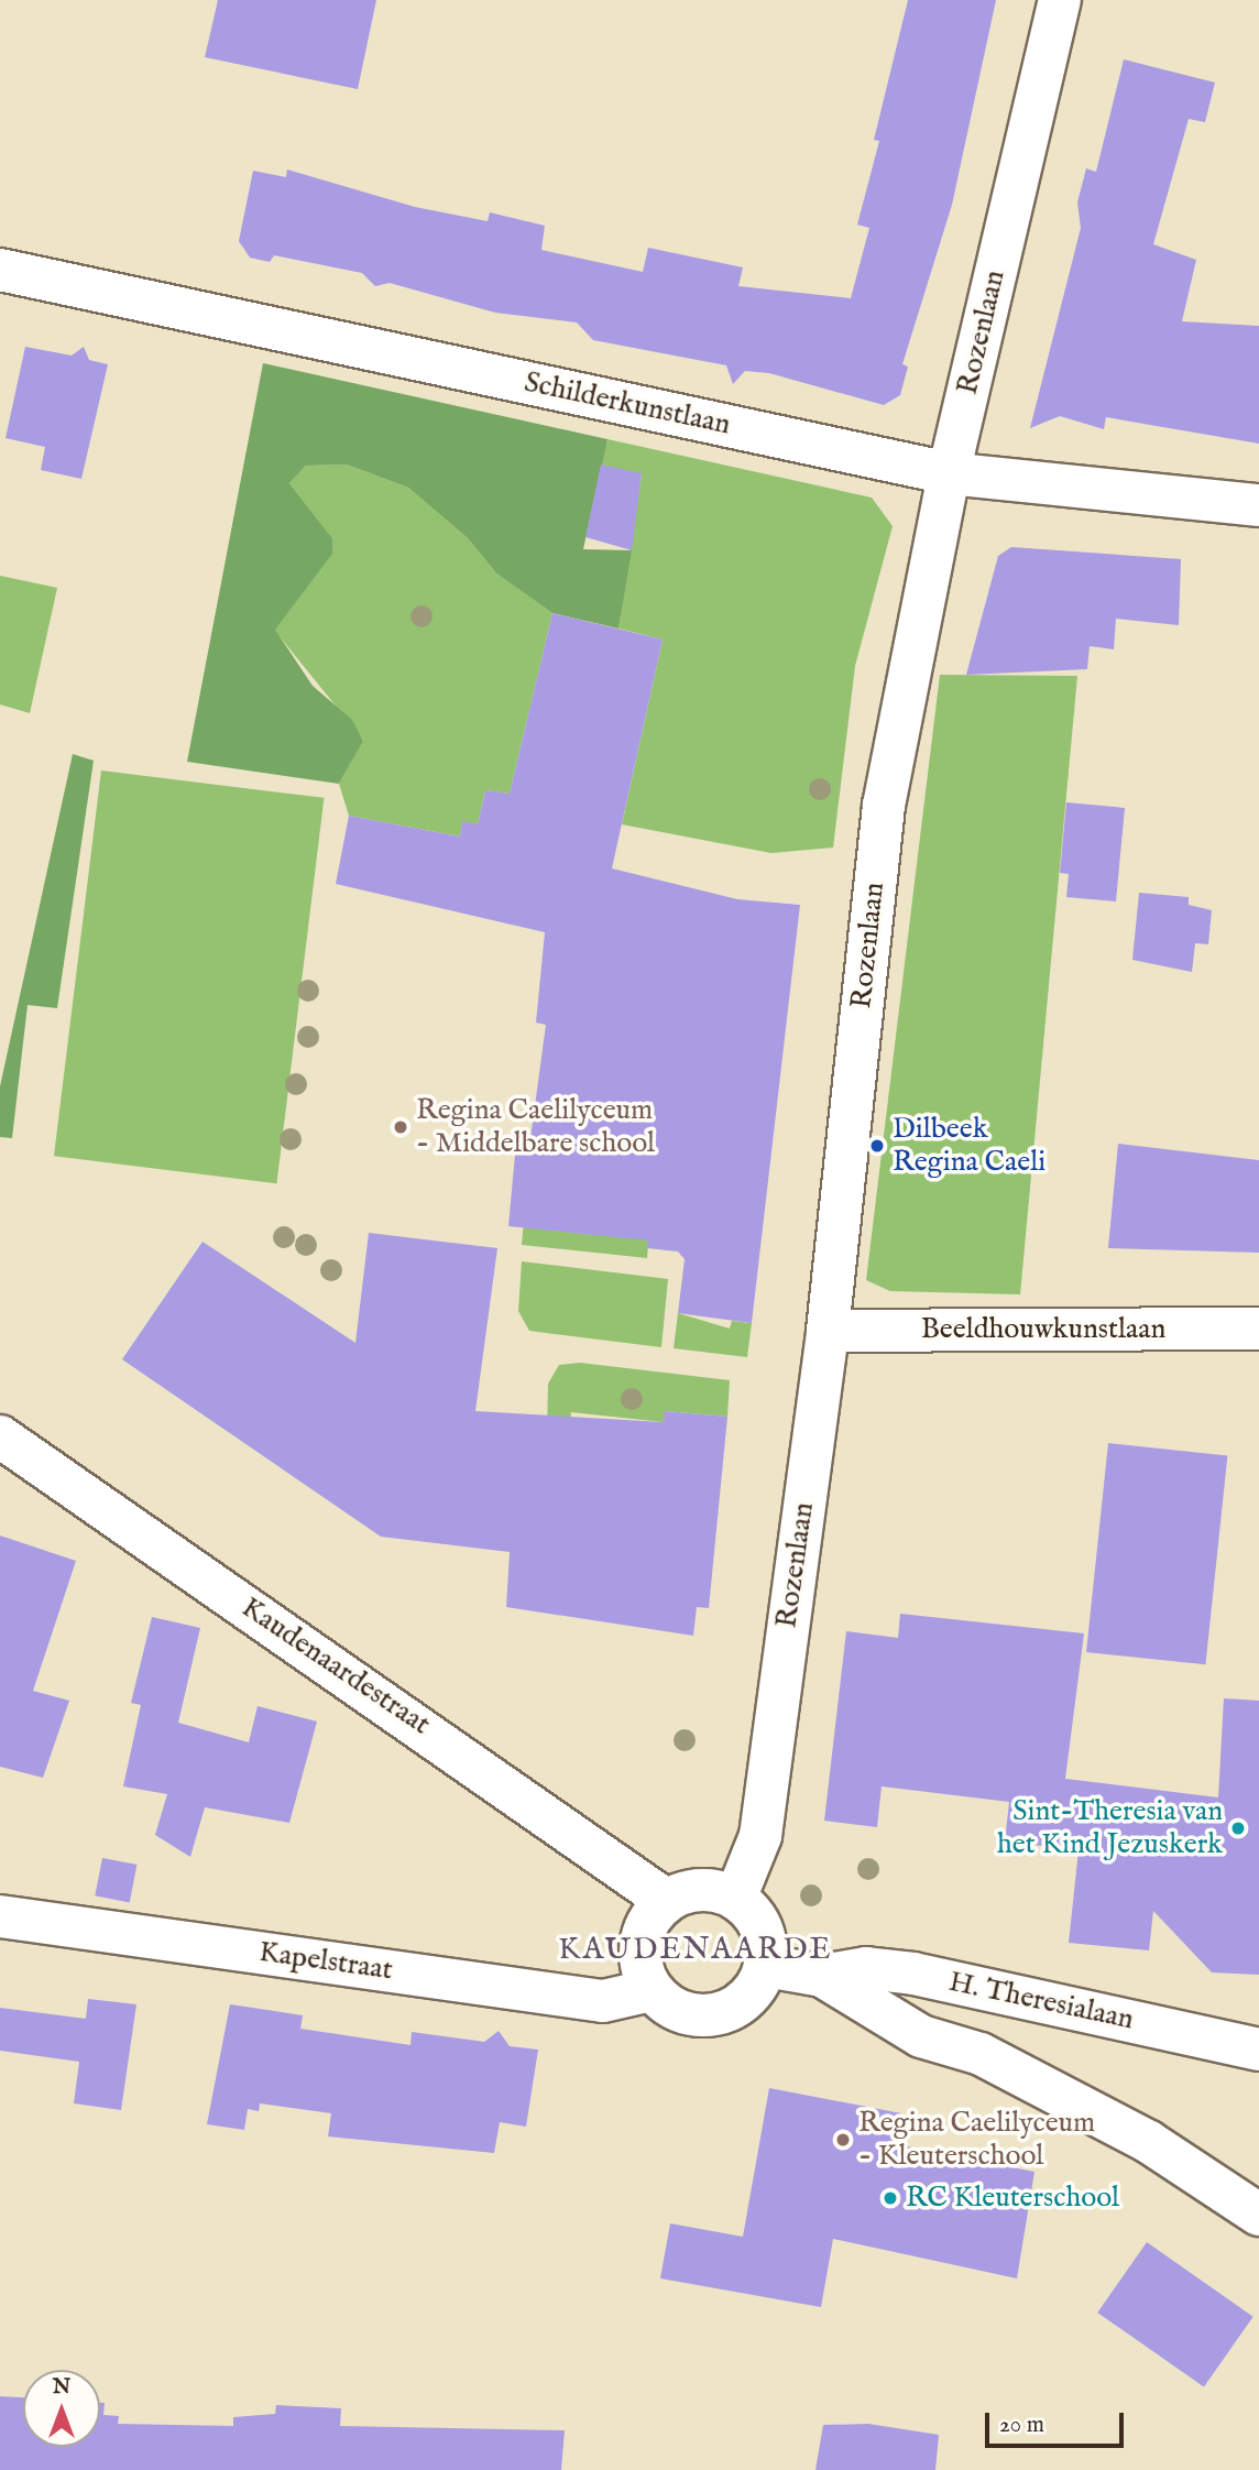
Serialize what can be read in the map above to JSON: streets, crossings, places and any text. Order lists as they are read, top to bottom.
{
  "streets": {
    "street": [
      "Rozenlaan",
      "Schilderkunstlaan",
      "Beeldhouwkunstlaan",
      "Kaudenaardestraat",
      "Kapelstraat",
      "H. Theresialaan"
    ]
  },
  "crossings": [
    ["Rozenlaan", "Schilderkunstlaan"],
    ["Rozenlaan", "Beeldhouwkunstlaan"],
    ["Rozenlaan", "Kaudenaardestraat"],
    ["Rozenlaan", "Kapelstraat"],
    ["Kaudenaardestraat", "Kapelstraat"]
  ],
  "districts": ["KAUDENAARDE"],
  "places": [
    "Regina Caelilyceum - Middelbare school",
    "Dilbeek Regina Caeli",
    "Sint-Theresia van het Kind Jezuskerk",
    "Regina Caelilyceum - Kleuterschool",
    "RC Kleuterschool"
  ],
  "scale_bar": "20 m",
  "north": "top"
}
